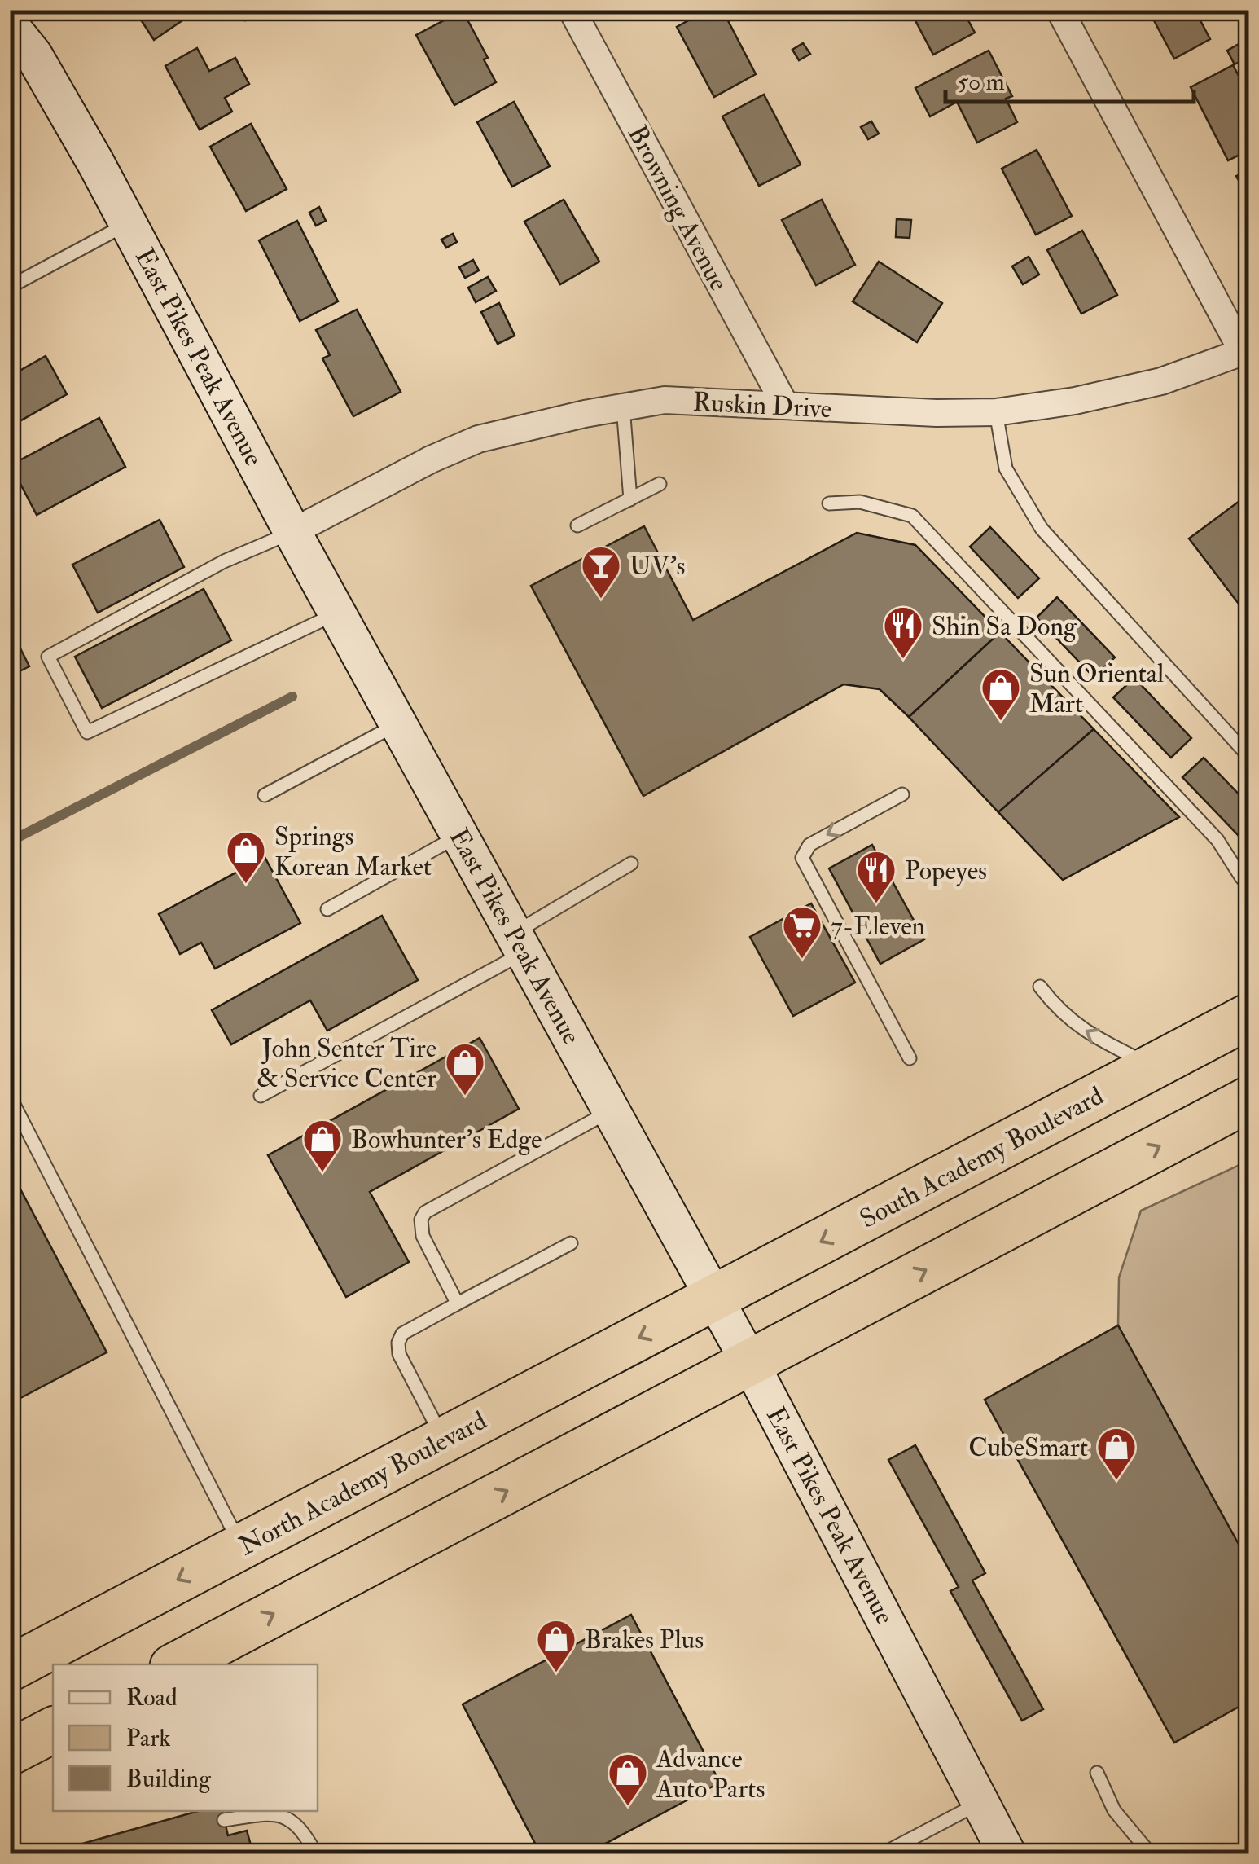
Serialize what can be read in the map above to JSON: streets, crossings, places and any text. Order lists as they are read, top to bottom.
{
  "streets": {
    "highway": ["South Academy Boulevard", "North Academy Boulevard"],
    "main road": ["East Pikes Peak Avenue"],
    "street": ["Browning Avenue", "Ruskin Drive"]
  },
  "crossings": [
    ["Browning Avenue", "Ruskin Drive"],
    ["East Pikes Peak Avenue", "Ruskin Drive"],
    ["East Pikes Peak Avenue", "South Academy Boulevard"],
    ["East Pikes Peak Avenue", "North Academy Boulevard"],
    ["South Academy Boulevard", "North Academy Boulevard"]
  ],
  "places": {
    "bar": ["UV's"],
    "restaurant": ["Shin Sa Dong", "Popeyes"],
    "shop": [
      "Sun Oriental Mart",
      "Springs Korean Market",
      "John Senter Tire & Service Center",
      "Bowhunter's Edge",
      "CubeSmart",
      "Brakes Plus",
      "Advance Auto Parts"
    ],
    "supermarket": ["7-Eleven"]
  },
  "legend": ["Road", "Park", "Building"],
  "scale_bar": "50 m"
}
